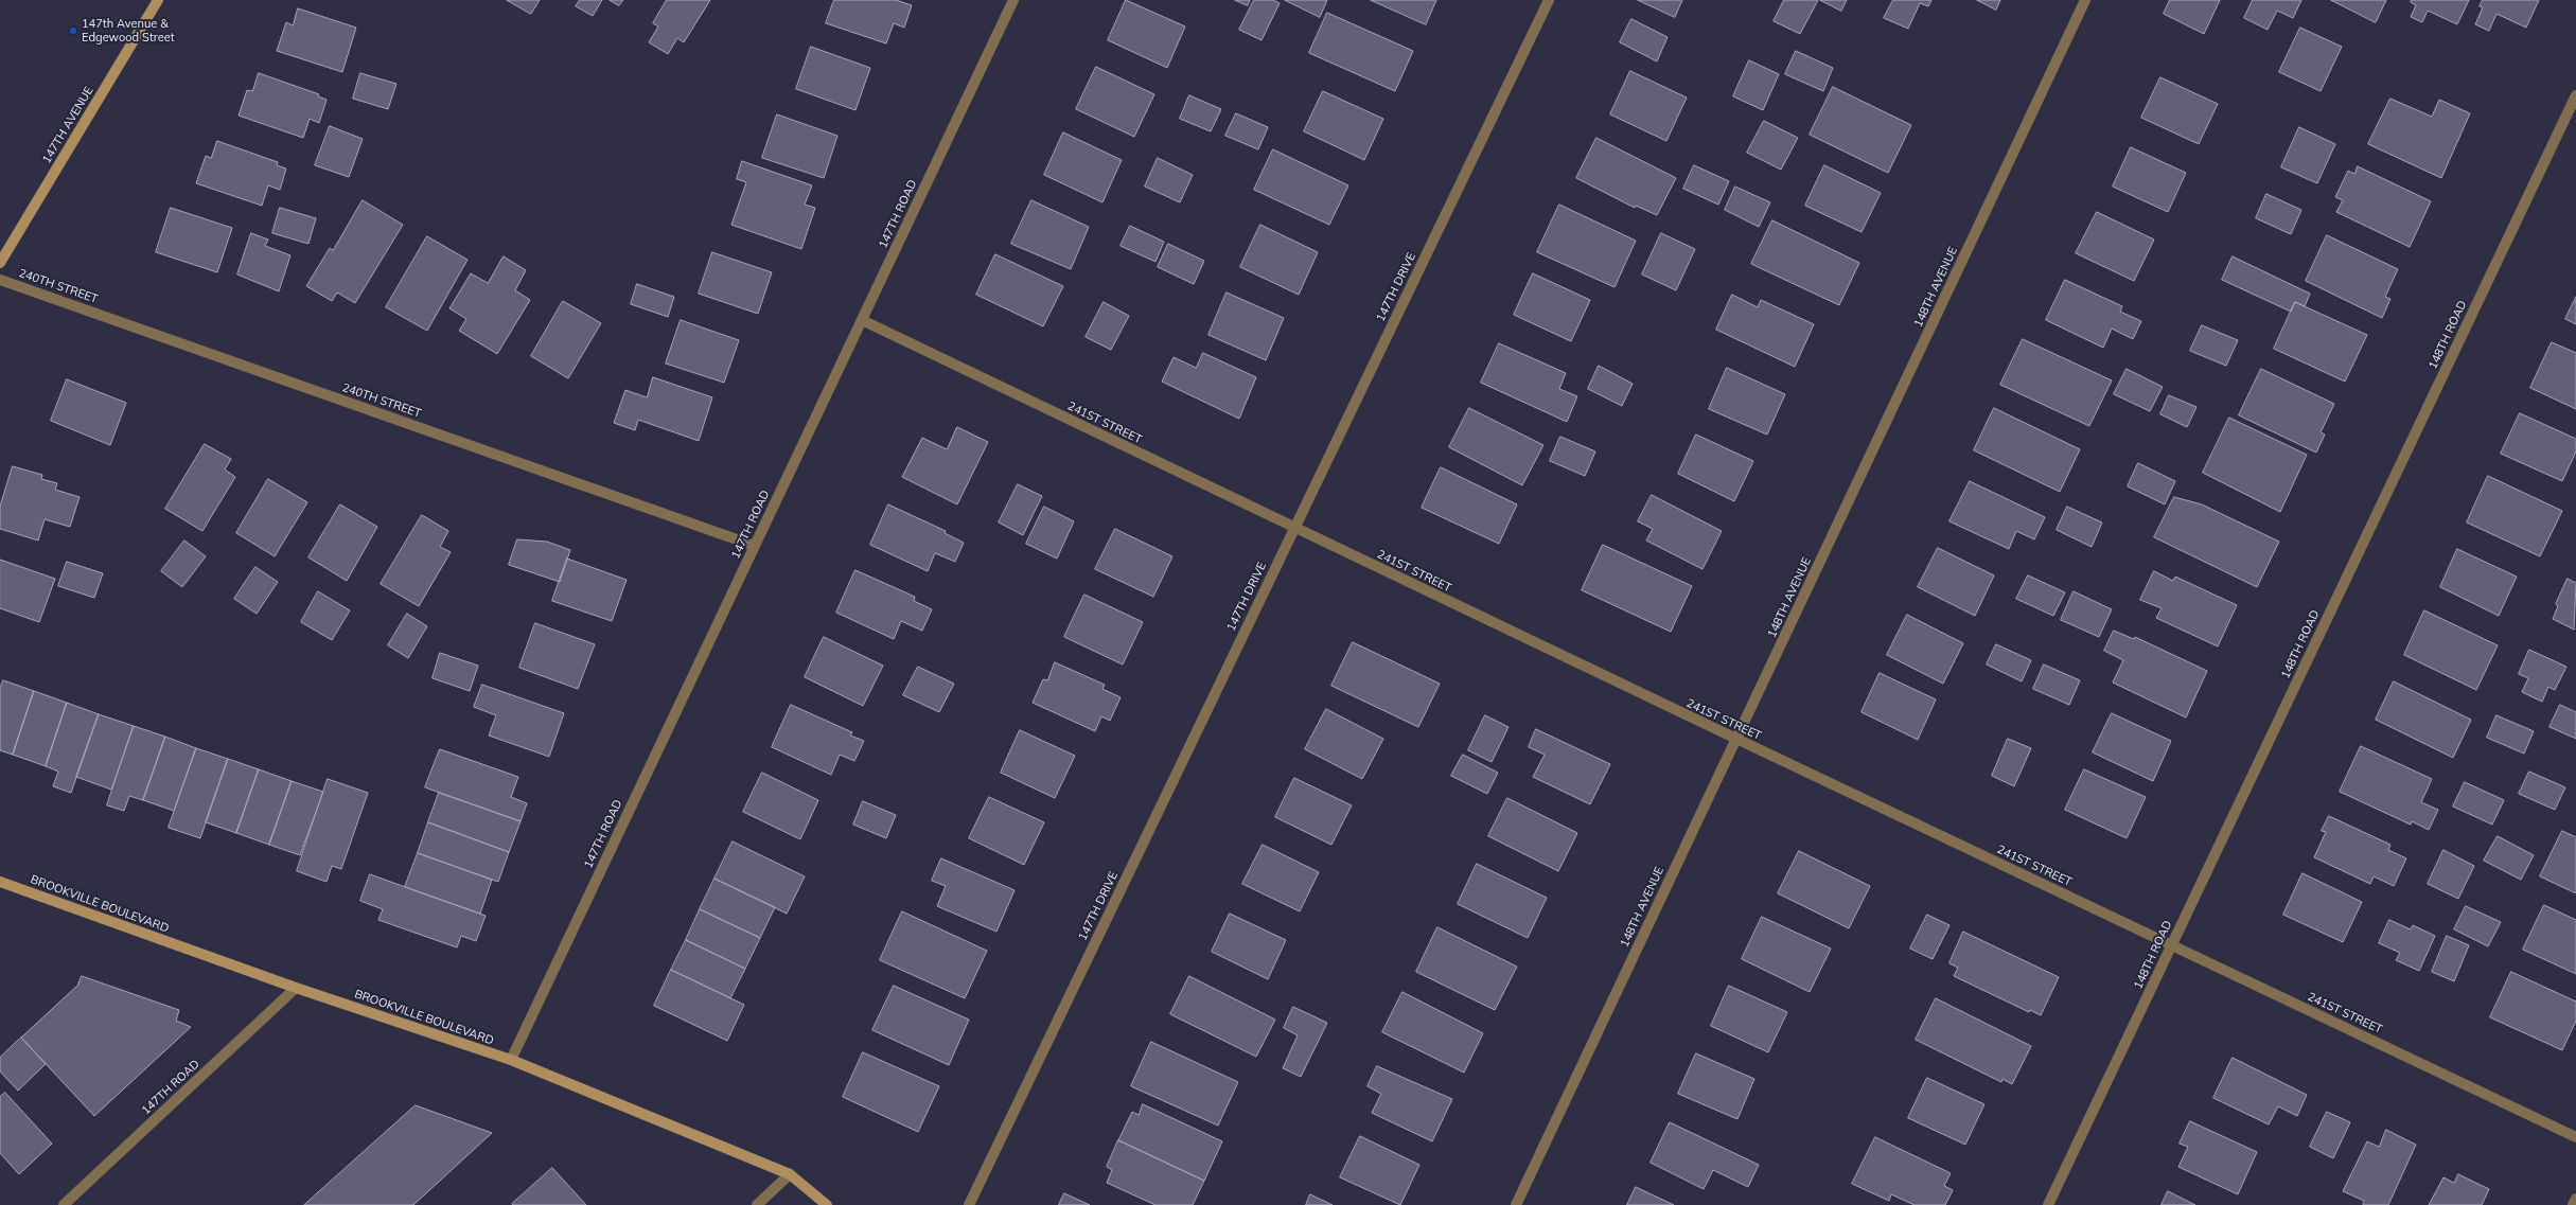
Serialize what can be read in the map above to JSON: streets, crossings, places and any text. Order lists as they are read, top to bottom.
{
  "streets": {
    "street": [
      "147TH AVENUE",
      "147TH ROAD",
      "240TH STREET",
      "147TH DRIVE",
      "148TH AVENUE",
      "148TH ROAD",
      "241ST STREET",
      "BROOKVILLE BOULEVARD"
    ]
  },
  "crossings": [
    ["147TH ROAD", "240TH STREET"],
    ["147TH ROAD", "241ST STREET"],
    ["147TH ROAD", "BROOKVILLE BOULEVARD"],
    ["147TH DRIVE", "241ST STREET"],
    ["148TH AVENUE", "241ST STREET"],
    ["148TH ROAD", "241ST STREET"]
  ],
  "places": ["147th Avenue & Edgewood Street"]
}
